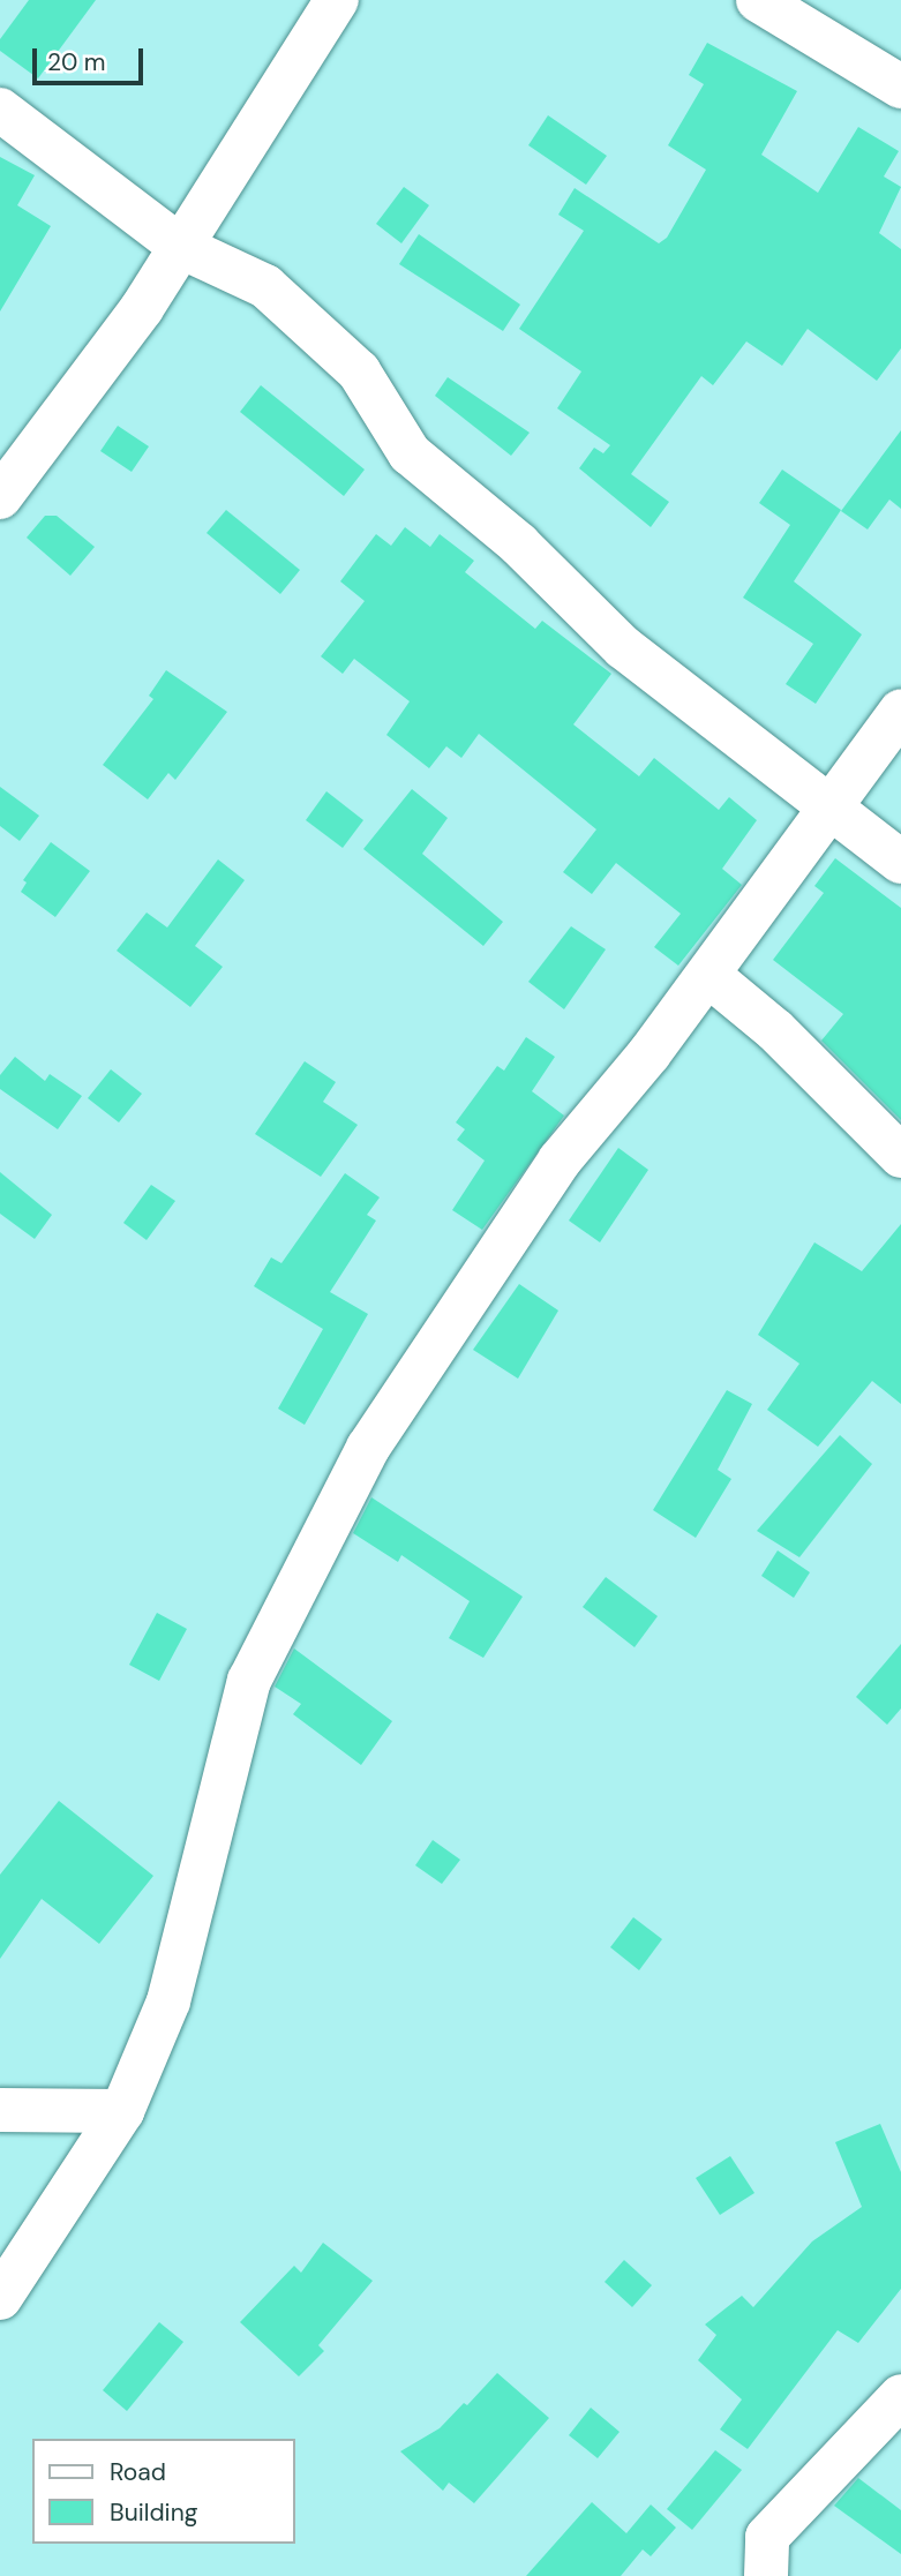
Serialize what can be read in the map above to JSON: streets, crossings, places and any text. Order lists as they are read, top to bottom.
{
  "legend": ["Road", "Building"],
  "scale_bar": "20 m"
}
